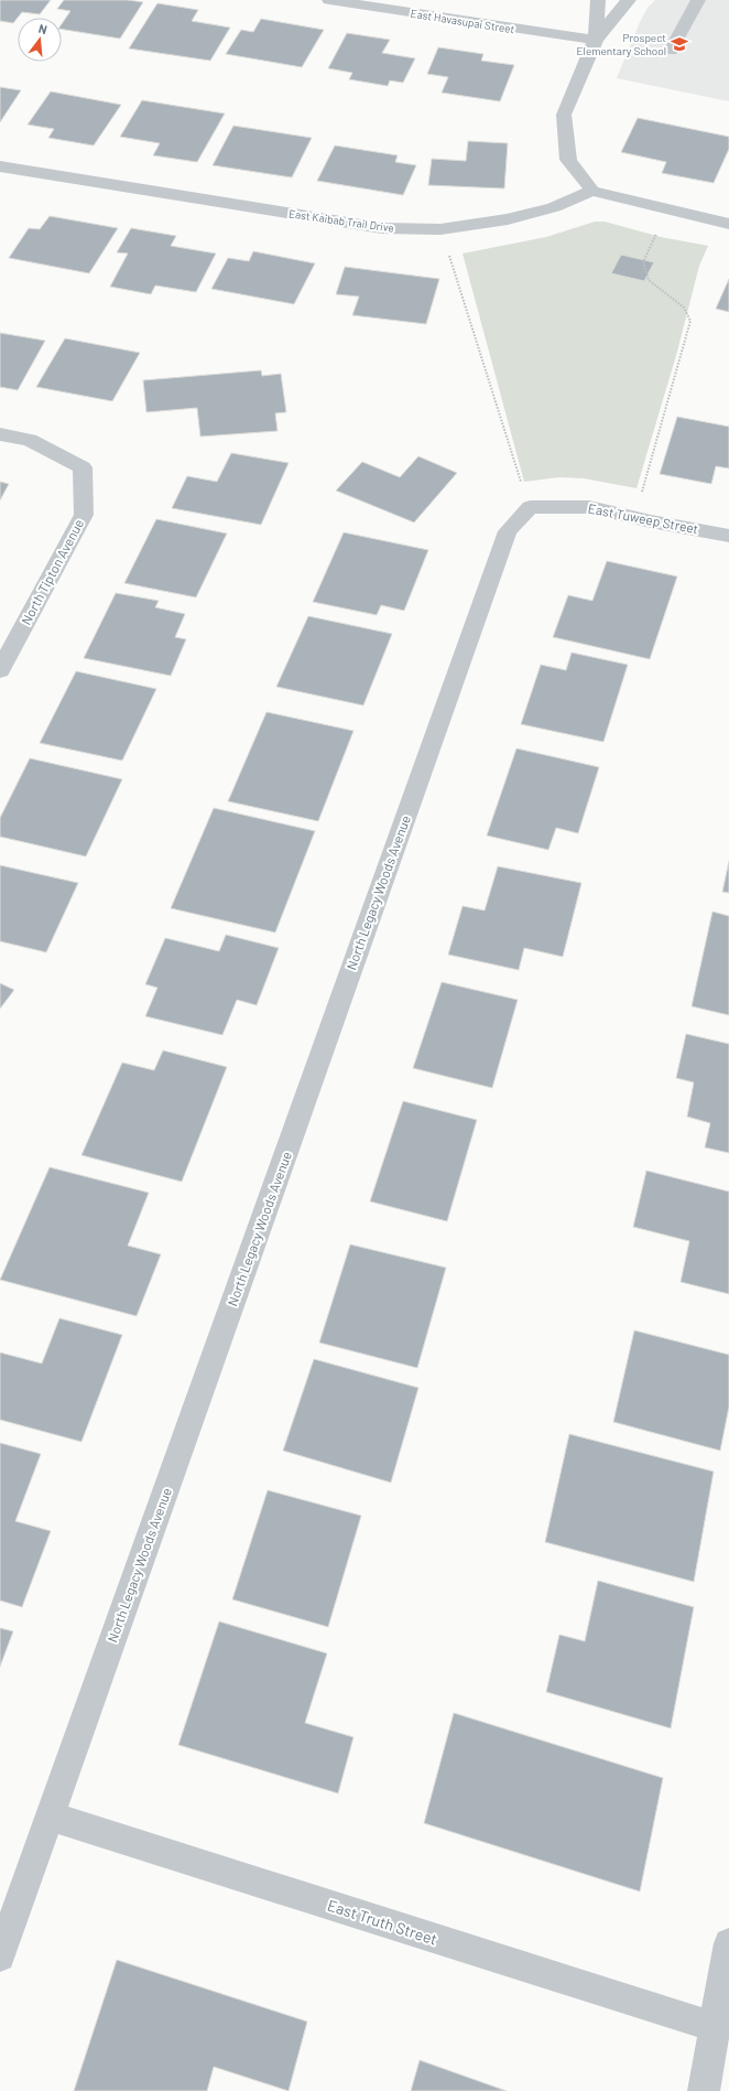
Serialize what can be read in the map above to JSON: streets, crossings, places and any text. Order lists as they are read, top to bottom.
{
  "streets": {
    "street": [
      "East Havasupai Street",
      "East Kaibab Trail Drive",
      "East Tuweep Street",
      "North Tipton Avenue",
      "North Legacy Woods Avenue",
      "East Truth Street"
    ]
  },
  "crossings": [
    ["East Tuweep Street", "North Legacy Woods Avenue"],
    ["North Legacy Woods Avenue", "East Truth Street"]
  ],
  "places": {
    "school or university": ["Prospect Elementary School"]
  },
  "north": "top"
}
